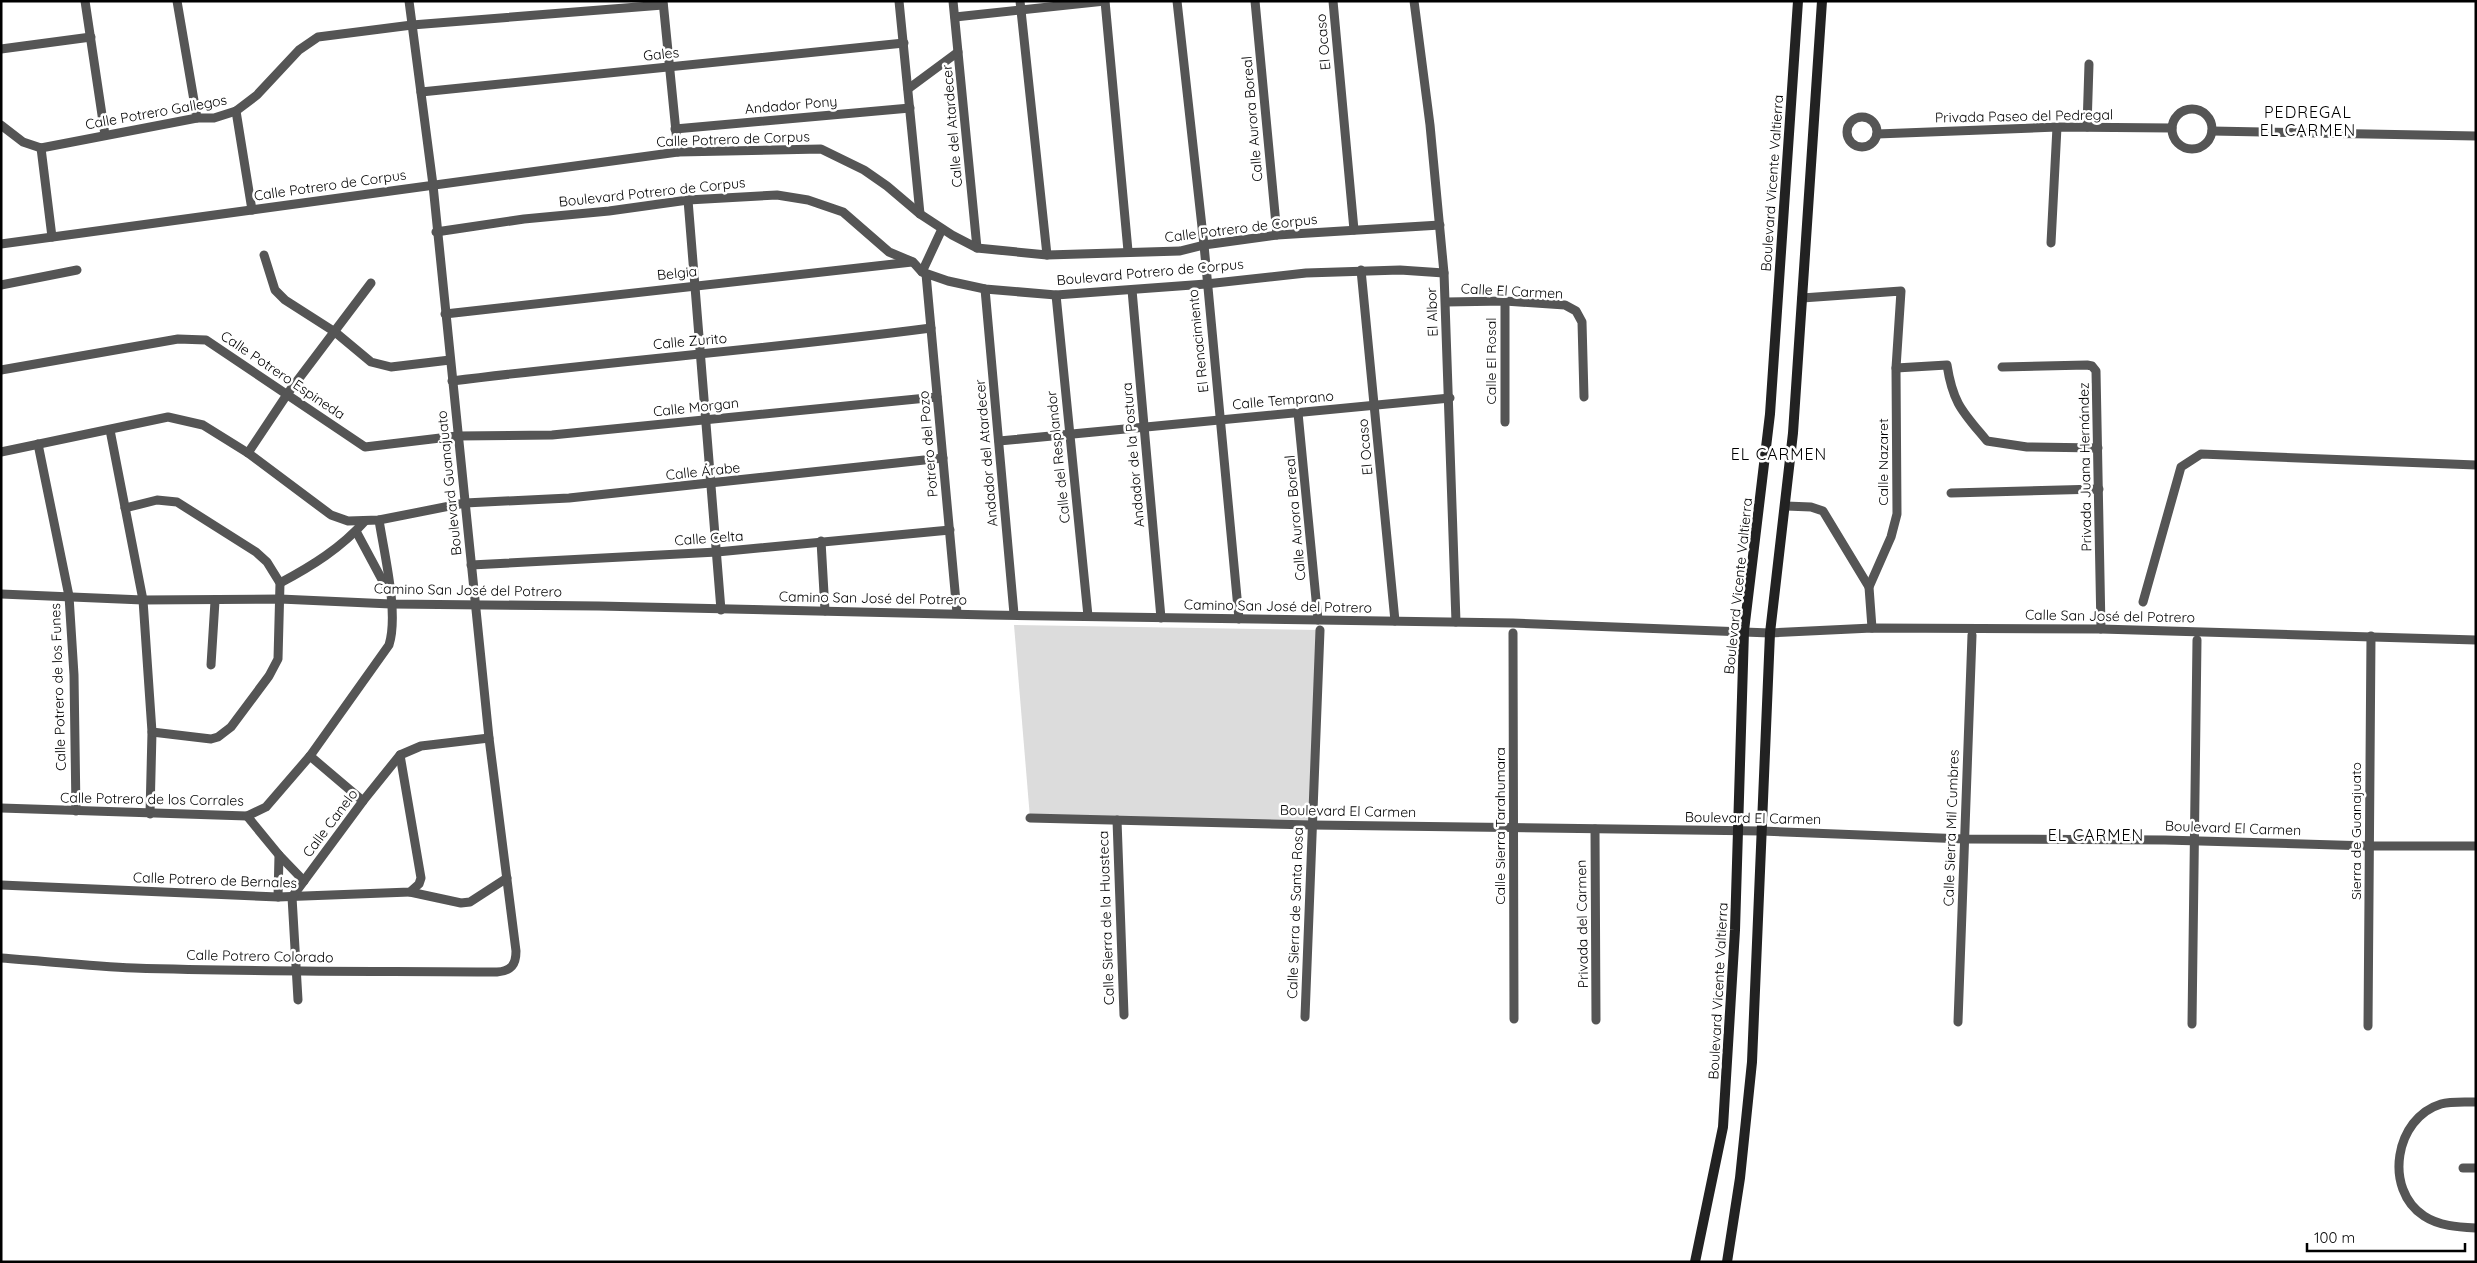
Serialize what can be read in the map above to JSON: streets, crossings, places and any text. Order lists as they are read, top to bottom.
{
  "streets": {
    "main road": ["Boulevard Vicente Valtierra"],
    "street": [
      "El Ocaso",
      "Gales",
      "Andador Pony",
      "Calle Potrero Gallegos",
      "Privada Paseo del Pedregal",
      "Calle Aurora Boreal",
      "Calle del Atardecer",
      "Calle Potrero de Corpus",
      "Boulevard Potrero de Corpus",
      "Belgia",
      "Calle El Carmen",
      "El Albor",
      "Calle Zurito",
      "El Renacimiento",
      "Calle El Rosal",
      "Calle Potrero Espineda",
      "Calle Temprano",
      "Calle Morgan",
      "Potrero del Pozo",
      "Andador del Atardecer",
      "Andador de la Postura",
      "Calle del Resplandor",
      "Calle Nazaret",
      "Privada Juana Hernández",
      "Calle Árabe",
      "Boulevard Guanajuato",
      "Calle Celta",
      "Camino San José del Potrero",
      "Calle San José del Potrero",
      "Calle Potrero de los Funes",
      "Calle Potrero de los Corrales",
      "Boulevard El Carmen",
      "Calle Canelo",
      "Calle Sierra Tarahumara",
      "Calle Sierra Mil Cumbres",
      "Sierra de Guanajuato",
      "Calle Potrero de Bernales",
      "Calle Sierra de Santa Rosa",
      "Calle Sierra de la Huasteca",
      "Privada del Carmen",
      "Calle Potrero Colorado"
    ]
  },
  "crossings": [
    ["El Ocaso", "Calle Potrero de Corpus"],
    ["El Ocaso", "Boulevard Potrero de Corpus"],
    ["El Ocaso", "Calle Temprano"],
    ["El Ocaso", "Camino San José del Potrero"],
    ["Gales", "Boulevard Guanajuato"],
    ["Calle Potrero Gallegos", "Boulevard Guanajuato"],
    ["Calle Aurora Boreal", "Calle Potrero de Corpus"],
    ["Calle Aurora Boreal", "Calle Temprano"],
    ["Calle Aurora Boreal", "Camino San José del Potrero"],
    ["Calle del Atardecer", "Calle Potrero de Corpus"],
    ["Calle Potrero de Corpus", "El Albor"],
    ["Calle Potrero de Corpus", "El Renacimiento"],
    ["Calle Potrero de Corpus", "Boulevard Guanajuato"],
    ["Boulevard Vicente Valtierra", "Camino San José del Potrero"],
    ["Boulevard Vicente Valtierra", "Calle San José del Potrero"],
    ["Boulevard Vicente Valtierra", "Boulevard El Carmen"],
    ["Boulevard Potrero de Corpus", "Belgia"],
    ["Boulevard Potrero de Corpus", "El Albor"],
    ["Boulevard Potrero de Corpus", "El Renacimiento"],
    ["Boulevard Potrero de Corpus", "Potrero del Pozo"],
    ["Boulevard Potrero de Corpus", "Andador del Atardecer"],
    ["Boulevard Potrero de Corpus", "Andador de la Postura"],
    ["Boulevard Potrero de Corpus", "Calle del Resplandor"],
    ["Boulevard Potrero de Corpus", "Boulevard Guanajuato"],
    ["Belgia", "Boulevard Guanajuato"],
    ["Calle El Carmen", "El Albor"],
    ["Calle El Carmen", "Calle El Rosal"],
    ["El Albor", "Calle Temprano"],
    ["El Albor", "Camino San José del Potrero"],
    ["Calle Zurito", "Potrero del Pozo"],
    ["Calle Zurito", "Boulevard Guanajuato"],
    ["El Renacimiento", "Calle Temprano"],
    ["El Renacimiento", "Camino San José del Potrero"],
    ["Calle Potrero Espineda", "Calle Morgan"],
    ["Calle Potrero Espineda", "Boulevard Guanajuato"],
    ["Calle Temprano", "Andador del Atardecer"],
    ["Calle Temprano", "Andador de la Postura"],
    ["Calle Temprano", "Calle del Resplandor"],
    ["Calle Morgan", "Potrero del Pozo"],
    ["Calle Morgan", "Boulevard Guanajuato"],
    ["Potrero del Pozo", "Calle Árabe"],
    ["Potrero del Pozo", "Calle Celta"],
    ["Potrero del Pozo", "Camino San José del Potrero"],
    ["Andador del Atardecer", "Camino San José del Potrero"],
    ["Andador de la Postura", "Camino San José del Potrero"],
    ["Calle del Resplandor", "Camino San José del Potrero"],
    ["Calle Nazaret", "Calle San José del Potrero"],
    ["Privada Juana Hernández", "Calle San José del Potrero"],
    ["Calle Árabe", "Boulevard Guanajuato"],
    ["Calle Árabe", "Calle Potrero de los Funes"],
    ["Calle Árabe", "Calle Potrero de los Corrales"],
    ["Boulevard Guanajuato", "Calle Celta"],
    ["Boulevard Guanajuato", "Camino San José del Potrero"],
    ["Boulevard Guanajuato", "Calle Canelo"],
    ["Boulevard Guanajuato", "Calle Potrero de Bernales"],
    ["Boulevard Guanajuato", "Calle Potrero Colorado"],
    ["Camino San José del Potrero", "Calle San José del Potrero"],
    ["Camino San José del Potrero", "Calle Potrero de los Funes"],
    ["Camino San José del Potrero", "Calle Potrero de los Corrales"],
    ["Calle San José del Potrero", "Sierra de Guanajuato"],
    ["Calle Potrero de los Funes", "Calle Potrero de los Corrales"],
    ["Boulevard El Carmen", "Calle Sierra Tarahumara"],
    ["Boulevard El Carmen", "Calle Sierra Mil Cumbres"],
    ["Boulevard El Carmen", "Sierra de Guanajuato"],
    ["Boulevard El Carmen", "Calle Sierra de Santa Rosa"],
    ["Boulevard El Carmen", "Calle Sierra de la Huasteca"],
    ["Boulevard El Carmen", "Privada del Carmen"],
    ["Calle Canelo", "Calle Potrero de Bernales"]
  ],
  "districts": ["PEDREGAL EL CARMEN", "EL CARMEN", "EL CARMEN"],
  "scale_bar": "100 m"
}
